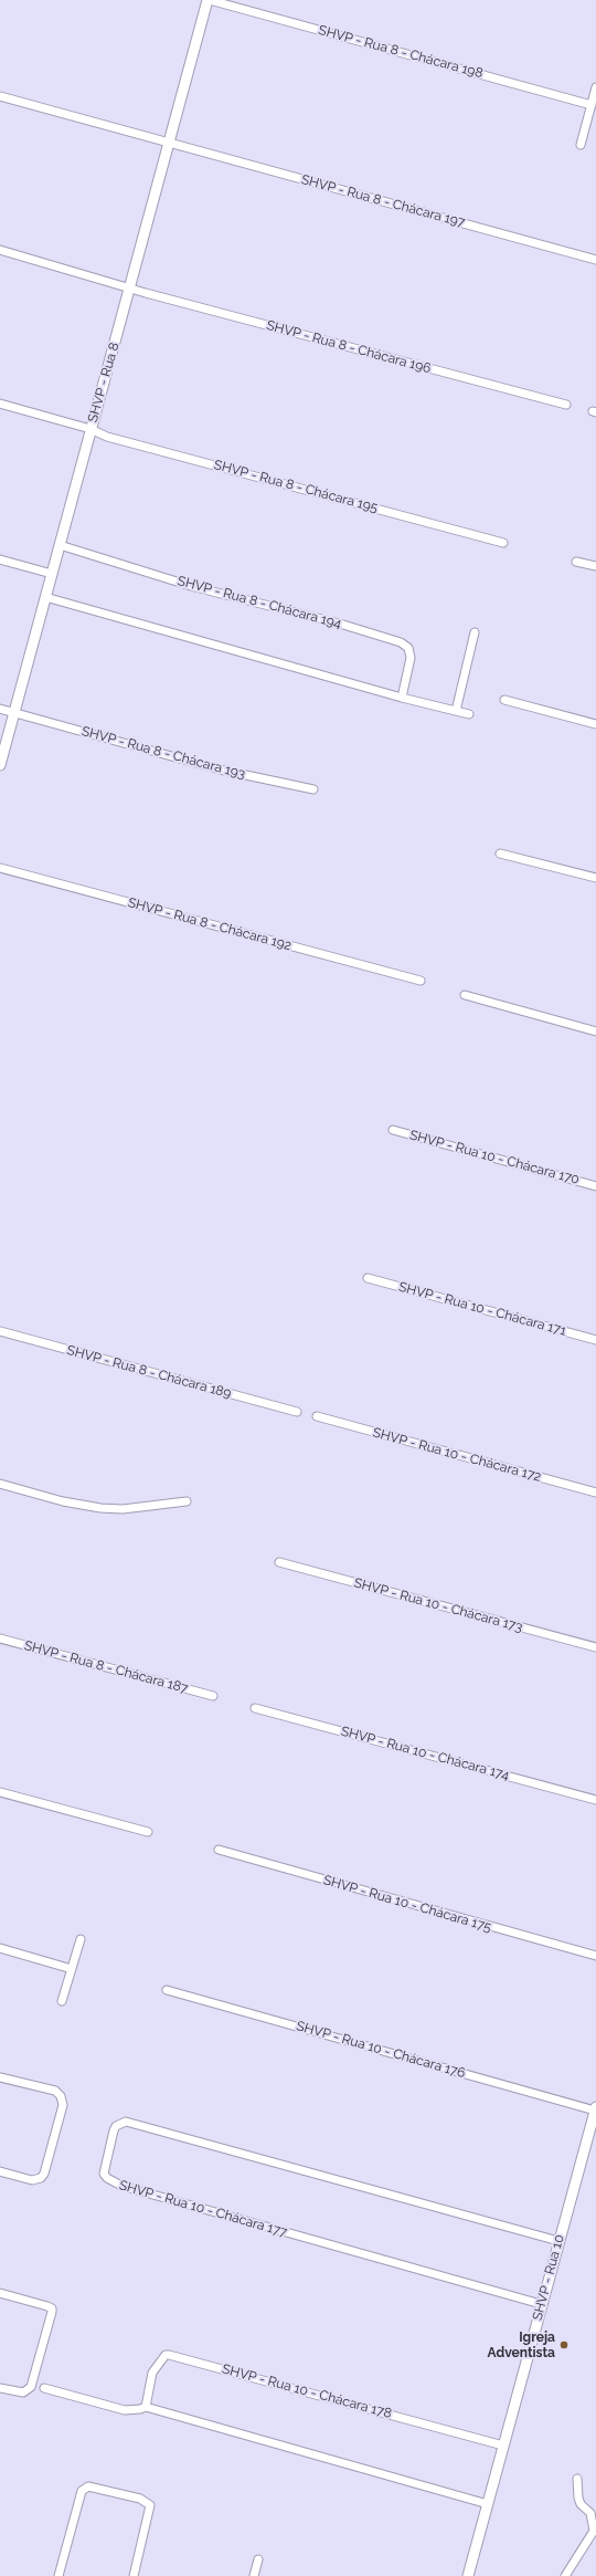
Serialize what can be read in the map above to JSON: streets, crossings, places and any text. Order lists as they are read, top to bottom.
{
  "streets": {
    "street": [
      "SHVP - Rua 8 - Chácara 198",
      "SHVP - Rua 8 - Chácara 197",
      "SHVP - Rua 8 - Chácara 196",
      "SHVP - Rua 8",
      "SHVP - Rua 8 - Chácara 195",
      "SHVP - Rua 8 - Chácara 194",
      "SHVP - Rua 8 - Chácara 193",
      "SHVP - Rua 8 - Chácara 192",
      "SHVP - Rua 10 - Chácara 170",
      "SHVP - Rua 10 - Chácara 171",
      "SHVP - Rua 8 - Chácara 189",
      "SHVP - Rua 10 - Chácara 172",
      "SHVP - Rua 10 - Chácara 173",
      "SHVP - Rua 8 - Chácara 187",
      "SHVP - Rua 10 - Chácara 174",
      "SHVP - Rua 10 - Chácara 175",
      "SHVP - Rua 10 - Chácara 176",
      "SHVP - Rua 10 - Chácara 177",
      "SHVP - Rua 10",
      "SHVP - Rua 10 - Chácara 178"
    ]
  },
  "crossings": [
    ["SHVP - Rua 8 - Chácara 198", "SHVP - Rua 8"],
    ["SHVP - Rua 8 - Chácara 197", "SHVP - Rua 8"],
    ["SHVP - Rua 8 - Chácara 196", "SHVP - Rua 8"],
    ["SHVP - Rua 8", "SHVP - Rua 8 - Chácara 195"],
    ["SHVP - Rua 8", "SHVP - Rua 8 - Chácara 194"],
    ["SHVP - Rua 8", "SHVP - Rua 8 - Chácara 193"],
    ["SHVP - Rua 10 - Chácara 176", "SHVP - Rua 10"],
    ["SHVP - Rua 10 - Chácara 177", "SHVP - Rua 10"],
    ["SHVP - Rua 10", "SHVP - Rua 10 - Chácara 178"]
  ],
  "places": ["Igreja Adventista"]
}
